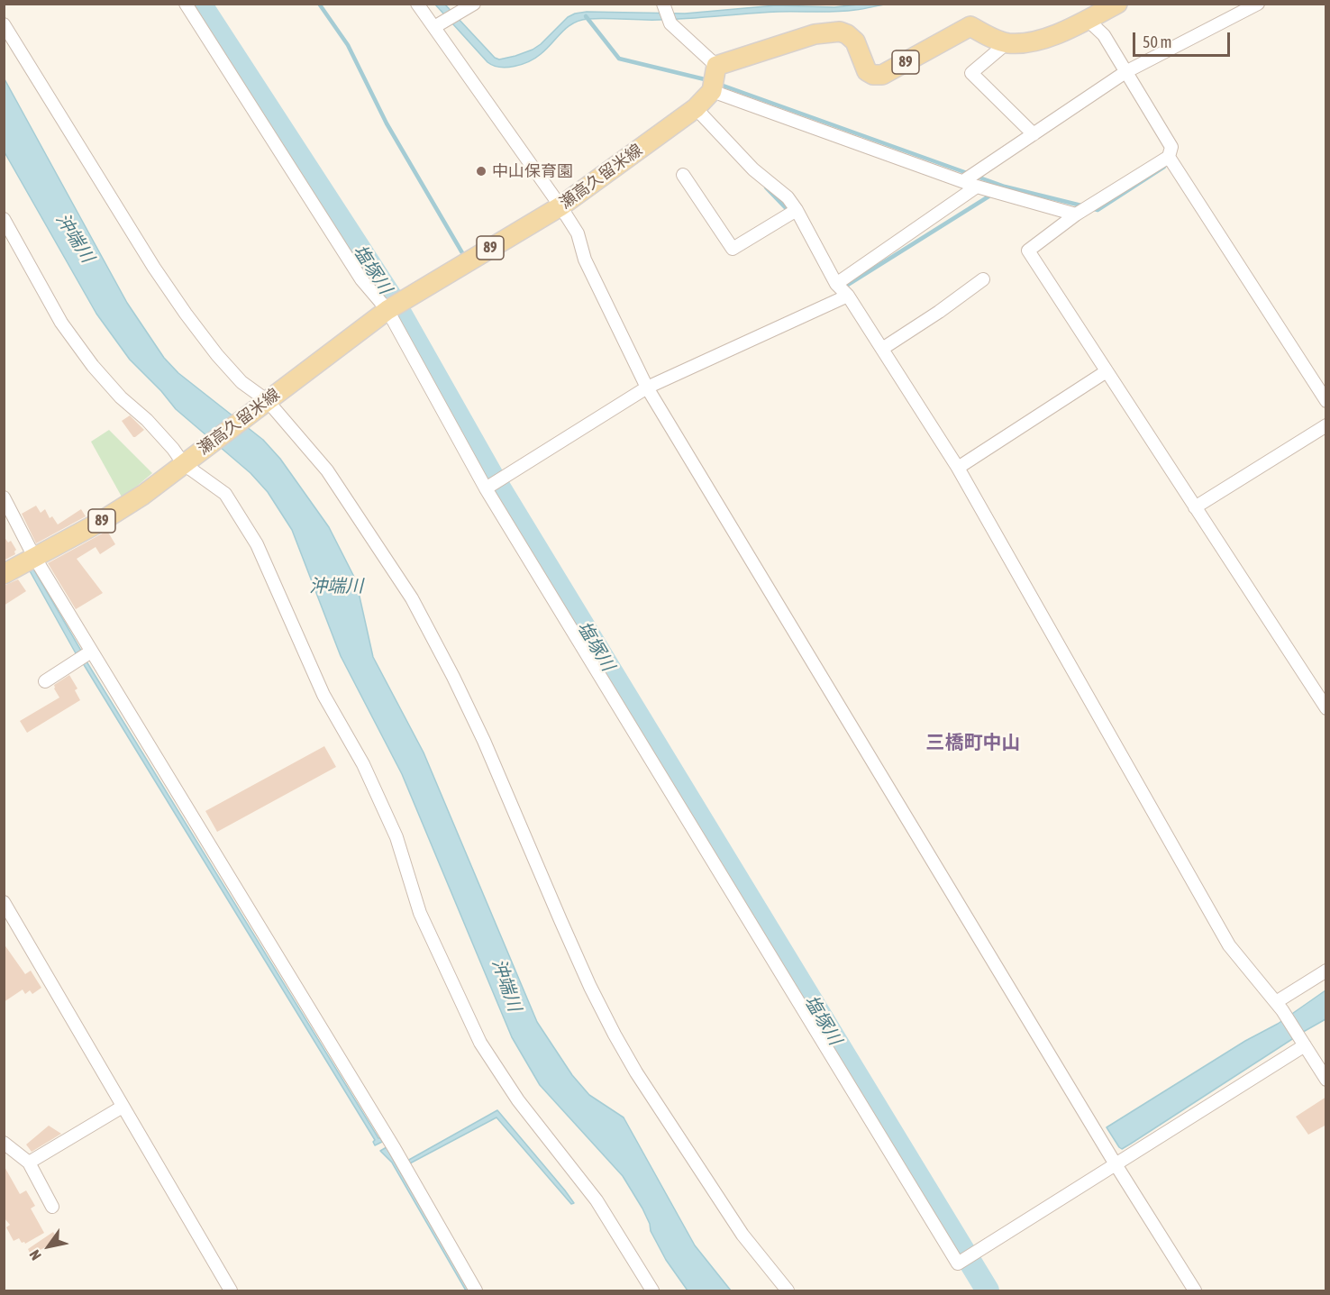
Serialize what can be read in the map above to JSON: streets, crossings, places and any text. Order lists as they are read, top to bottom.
{
  "streets": {
    "main road": ["89", "瀬高久留米線"]
  },
  "districts": ["三橋町中山"],
  "water": ["沖端川", "塩塚川"],
  "places": ["中山保育園"],
  "scale_bar": "50 m",
  "north": "bottom left"
}
